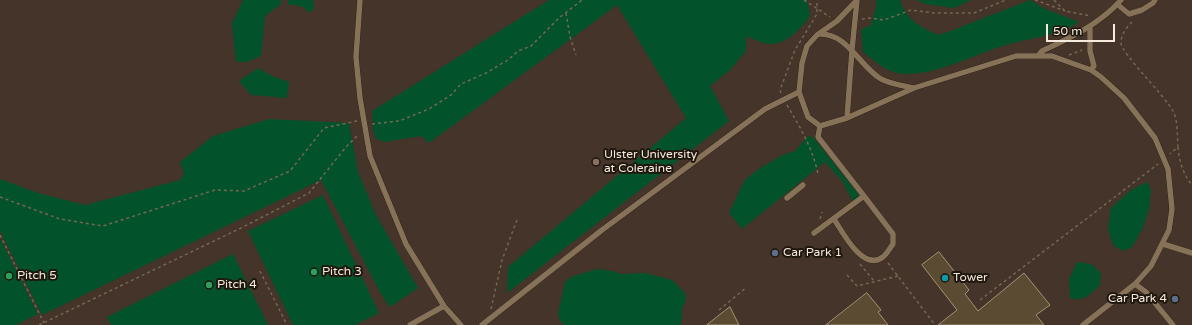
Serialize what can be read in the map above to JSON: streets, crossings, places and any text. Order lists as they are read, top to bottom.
{
  "places": [
    "Ulster University at Coleraine",
    "Car Park 1",
    "Pitch 3",
    "Pitch 5",
    "Tower",
    "Pitch 4",
    "Car Park 4"
  ],
  "scale_bar": "50 m"
}
